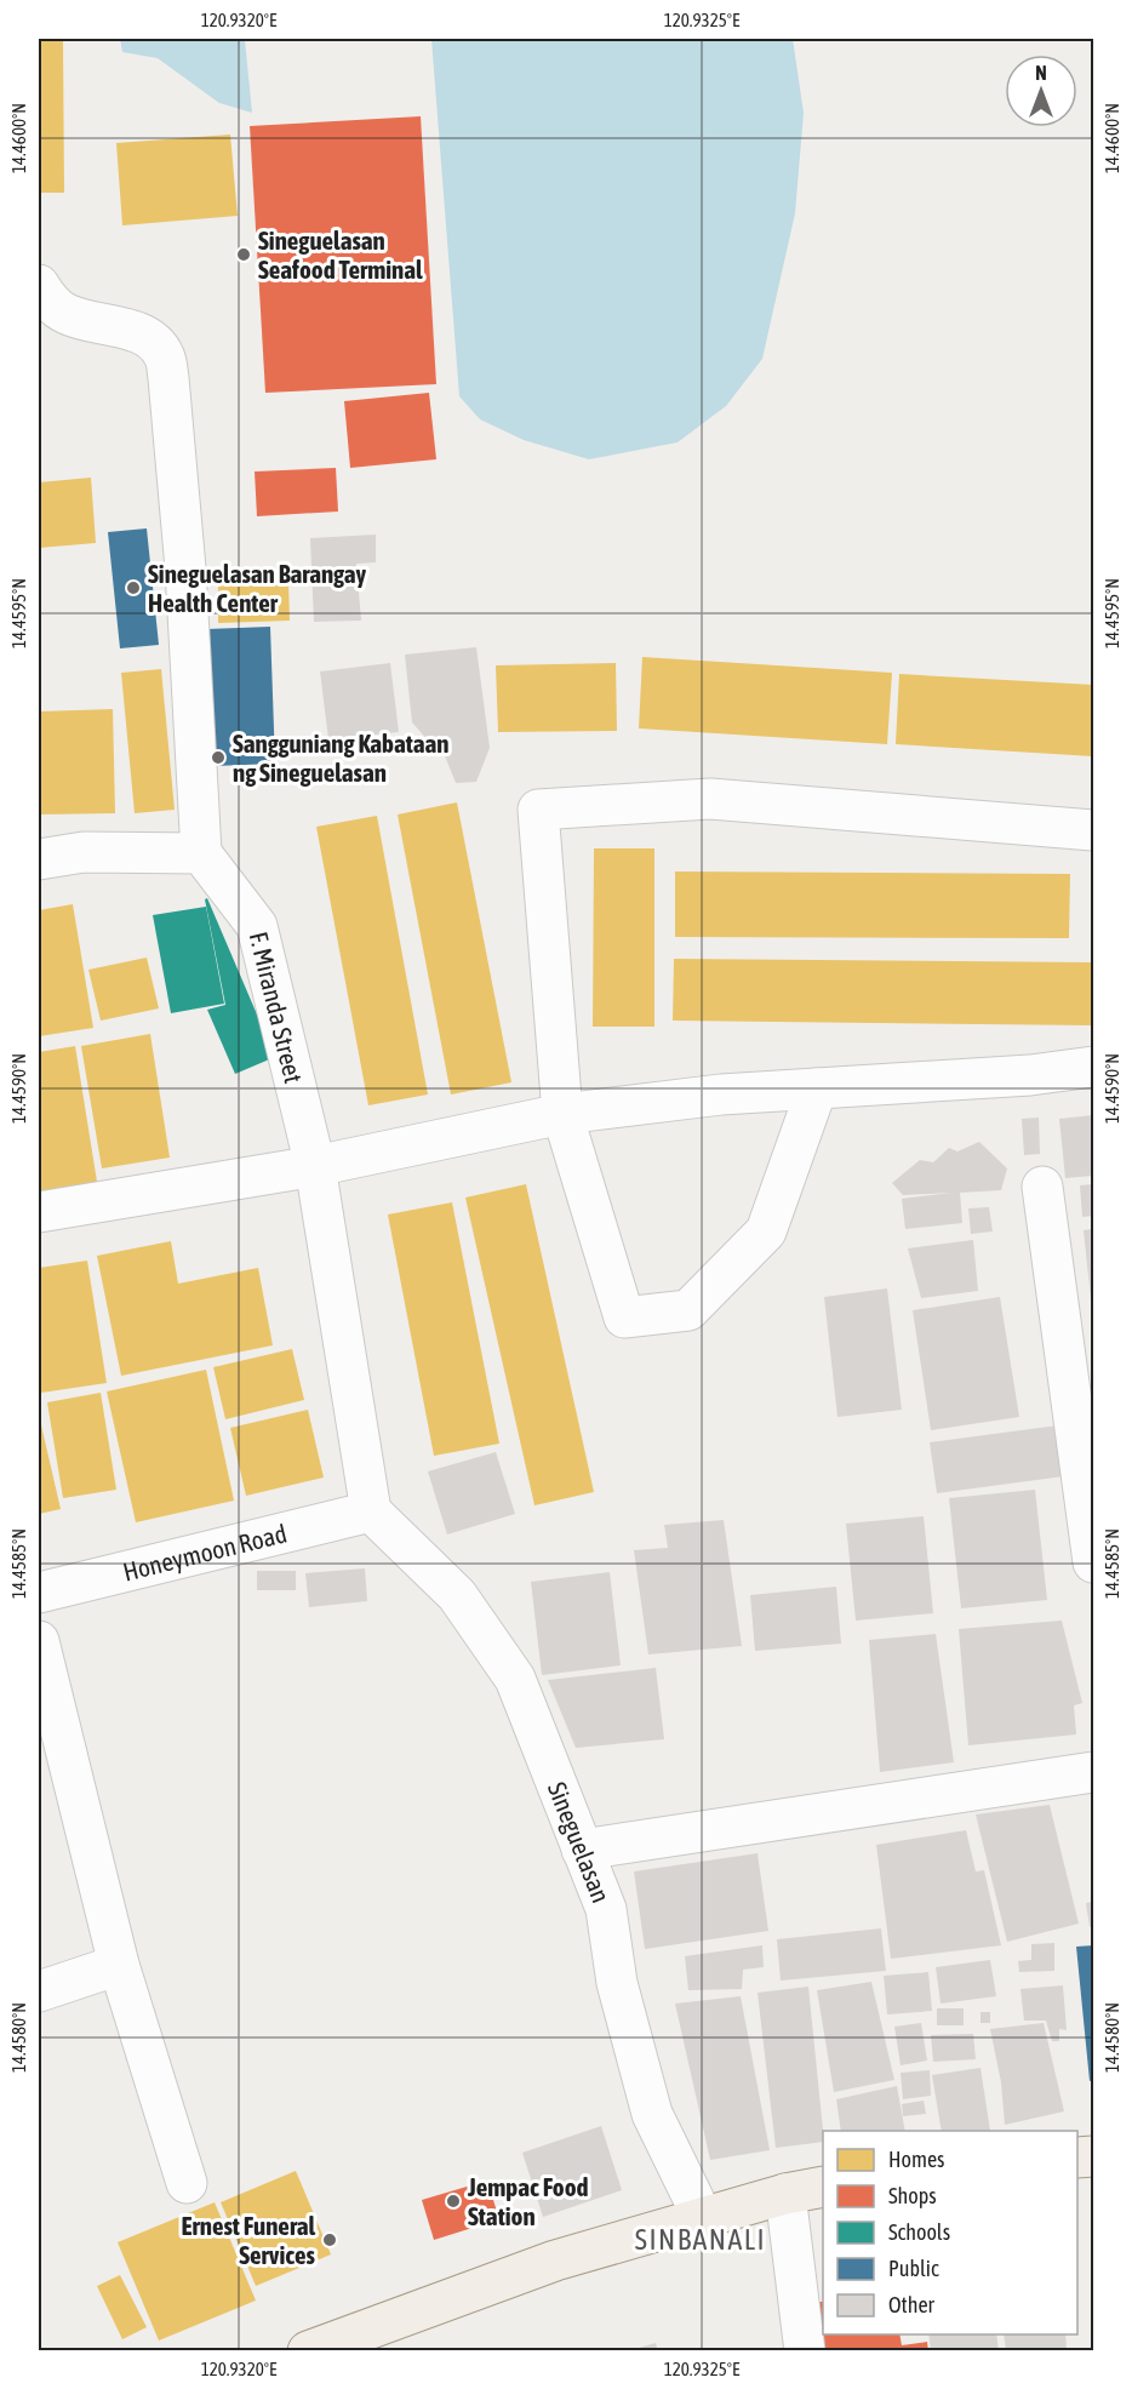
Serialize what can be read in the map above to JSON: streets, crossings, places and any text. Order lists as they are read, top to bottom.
{
  "streets": {
    "street": ["F. Miranda Street", "Honeymoon Road", "Sineguelasan"]
  },
  "crossings": [
    ["F. Miranda Street", "Honeymoon Road"],
    ["F. Miranda Street", "Sineguelasan"],
    ["Honeymoon Road", "Sineguelasan"]
  ],
  "districts": ["SINBANALI"],
  "places": [
    "Sineguelasan Seafood Terminal",
    "Sineguelasan Barangay Health Center",
    "Sangguniang Kabataan ng Sineguelasan",
    "Jempac Food Station",
    "Ernest Funeral Services"
  ],
  "legend": [
    "Homes",
    "Shops",
    "Schools",
    "Public",
    "Other"
  ],
  "north": "top",
  "coordinates": [
    "120.9320°E",
    "120.9325°E",
    "14.4600°N",
    "14.4595°N",
    "14.4590°N",
    "14.4585°N",
    "14.4580°N"
  ]
}
